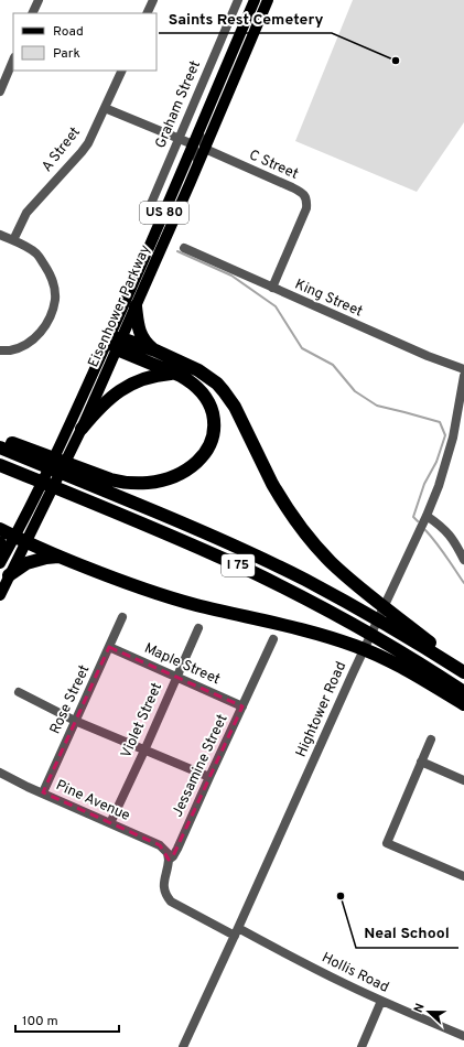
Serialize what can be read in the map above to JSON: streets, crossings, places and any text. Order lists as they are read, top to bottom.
{
  "streets": {
    "highway": ["I 75"],
    "main road": ["US 80", "Eisenhower Parkway"],
    "street": [
      "Graham Street",
      "A Street",
      "C Street",
      "King Street",
      "Maple Street",
      "Rose Street",
      "Hightower Road",
      "Violet Street",
      "Jessamine Street",
      "Pine Avenue",
      "Hollis Road"
    ]
  },
  "crossings": [
    ["C Street", "King Street"],
    ["C Street", "Eisenhower Parkway"],
    ["Maple Street", "Rose Street"],
    ["Maple Street", "Violet Street"],
    ["Maple Street", "Jessamine Street"],
    ["Rose Street", "Pine Avenue"],
    ["Hightower Road", "Hollis Road"],
    ["Violet Street", "Pine Avenue"],
    ["Jessamine Street", "Pine Avenue"],
    ["Jessamine Street", "Hollis Road"]
  ],
  "places": ["Saints Rest Cemetery", "Neal School"],
  "legend": ["Road", "Park"],
  "scale_bar": "100 m",
  "north": "left"
}
